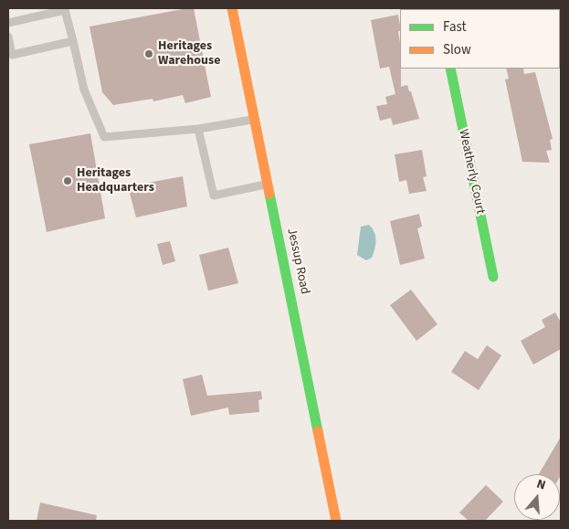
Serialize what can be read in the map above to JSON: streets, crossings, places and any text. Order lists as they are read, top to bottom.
{
  "streets": {
    "street": ["Weatherly Court", "Jessup Road"]
  },
  "places": ["Heritages Warehouse", "Heritages Headquarters"],
  "legend": ["Fast", "Slow"],
  "north": "top"
}
